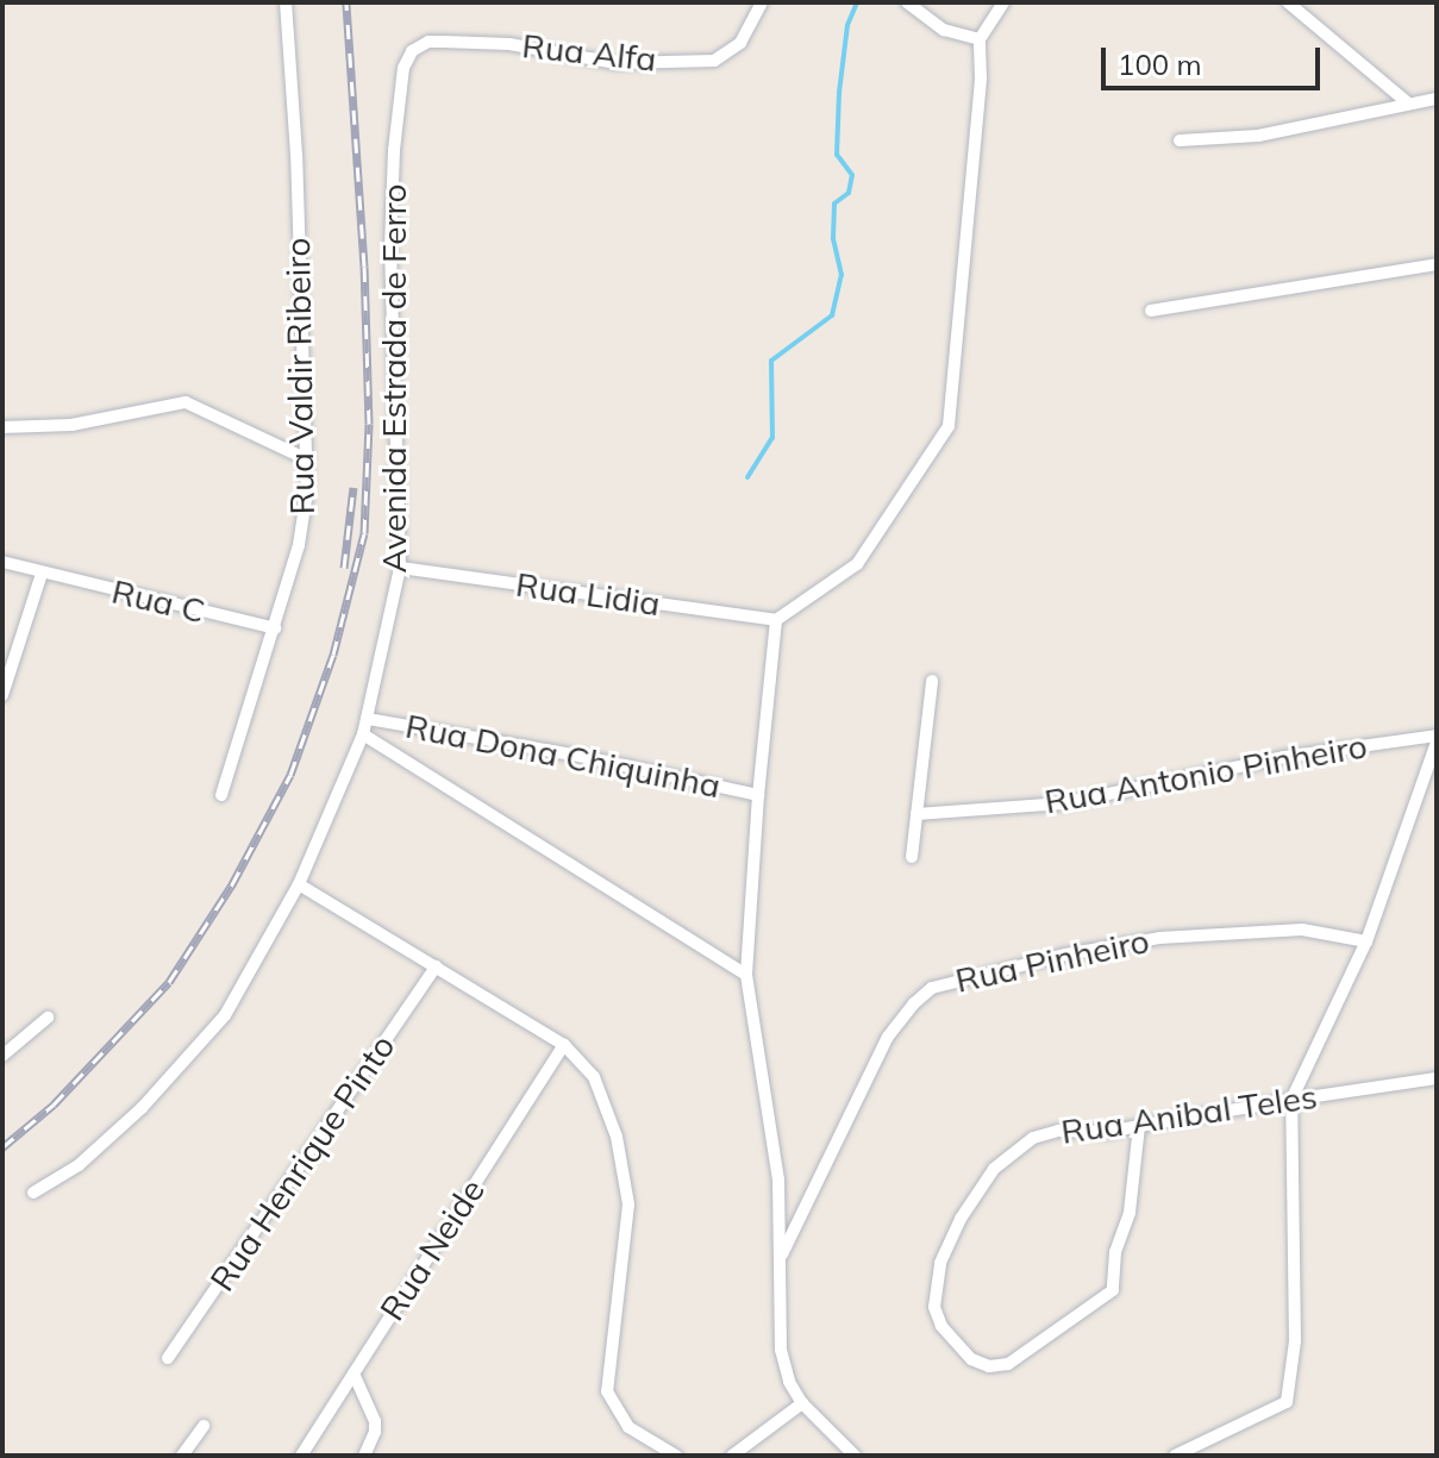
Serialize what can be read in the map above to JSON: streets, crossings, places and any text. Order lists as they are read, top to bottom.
{
  "streets": {
    "street": [
      "Rua Alfa",
      "Rua Valdir Ribeiro",
      "Avenida Estrada de Ferro",
      "Rua Lidia",
      "Rua C",
      "Rua Dona Chiquinha",
      "Rua Antonio Pinheiro",
      "Rua Pinheiro",
      "Rua Anibal Teles",
      "Rua Henrique Pinto",
      "Rua Neide"
    ]
  },
  "crossings": [
    ["Rua Alfa", "Avenida Estrada de Ferro"],
    ["Rua Valdir Ribeiro", "Rua C"],
    ["Avenida Estrada de Ferro", "Rua Lidia"],
    ["Avenida Estrada de Ferro", "Rua Dona Chiquinha"]
  ],
  "scale_bar": "100 m"
}
